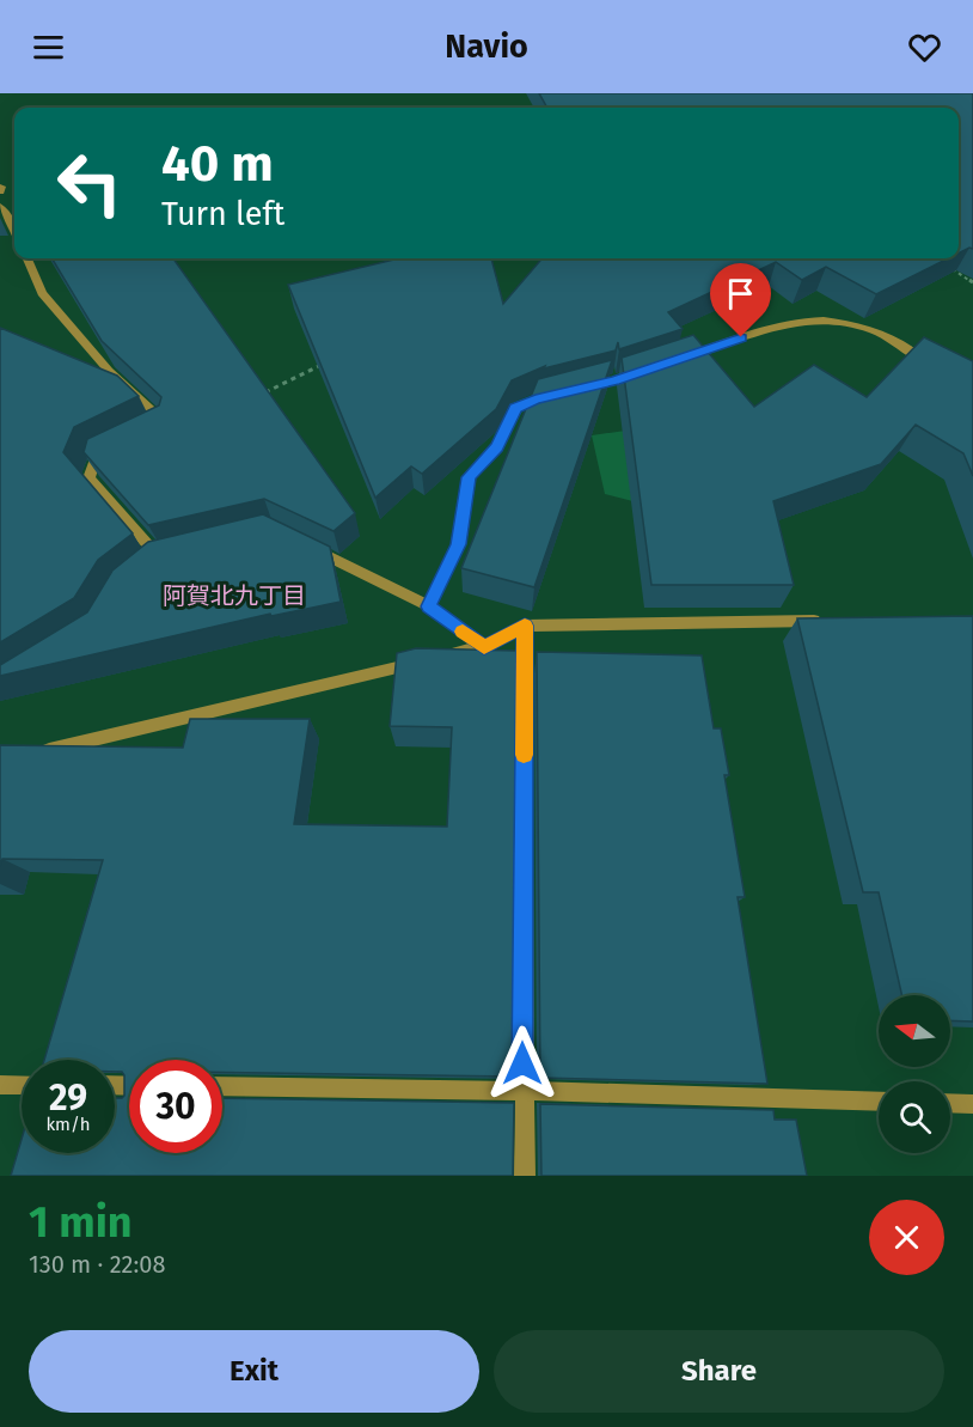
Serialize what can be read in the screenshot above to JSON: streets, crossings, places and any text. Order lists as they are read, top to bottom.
{
  "districts": ["阿賀北九丁目"],
  "north": "left",
  "page": {
    "header": "Navio",
    "turn": ["40 m", "Turn left"],
    "speed": "29 km/h",
    "limit": "30",
    "heading": ["1 min", "130 m · 22:08"],
    "buttons": ["Exit", "Share"]
  }
}
